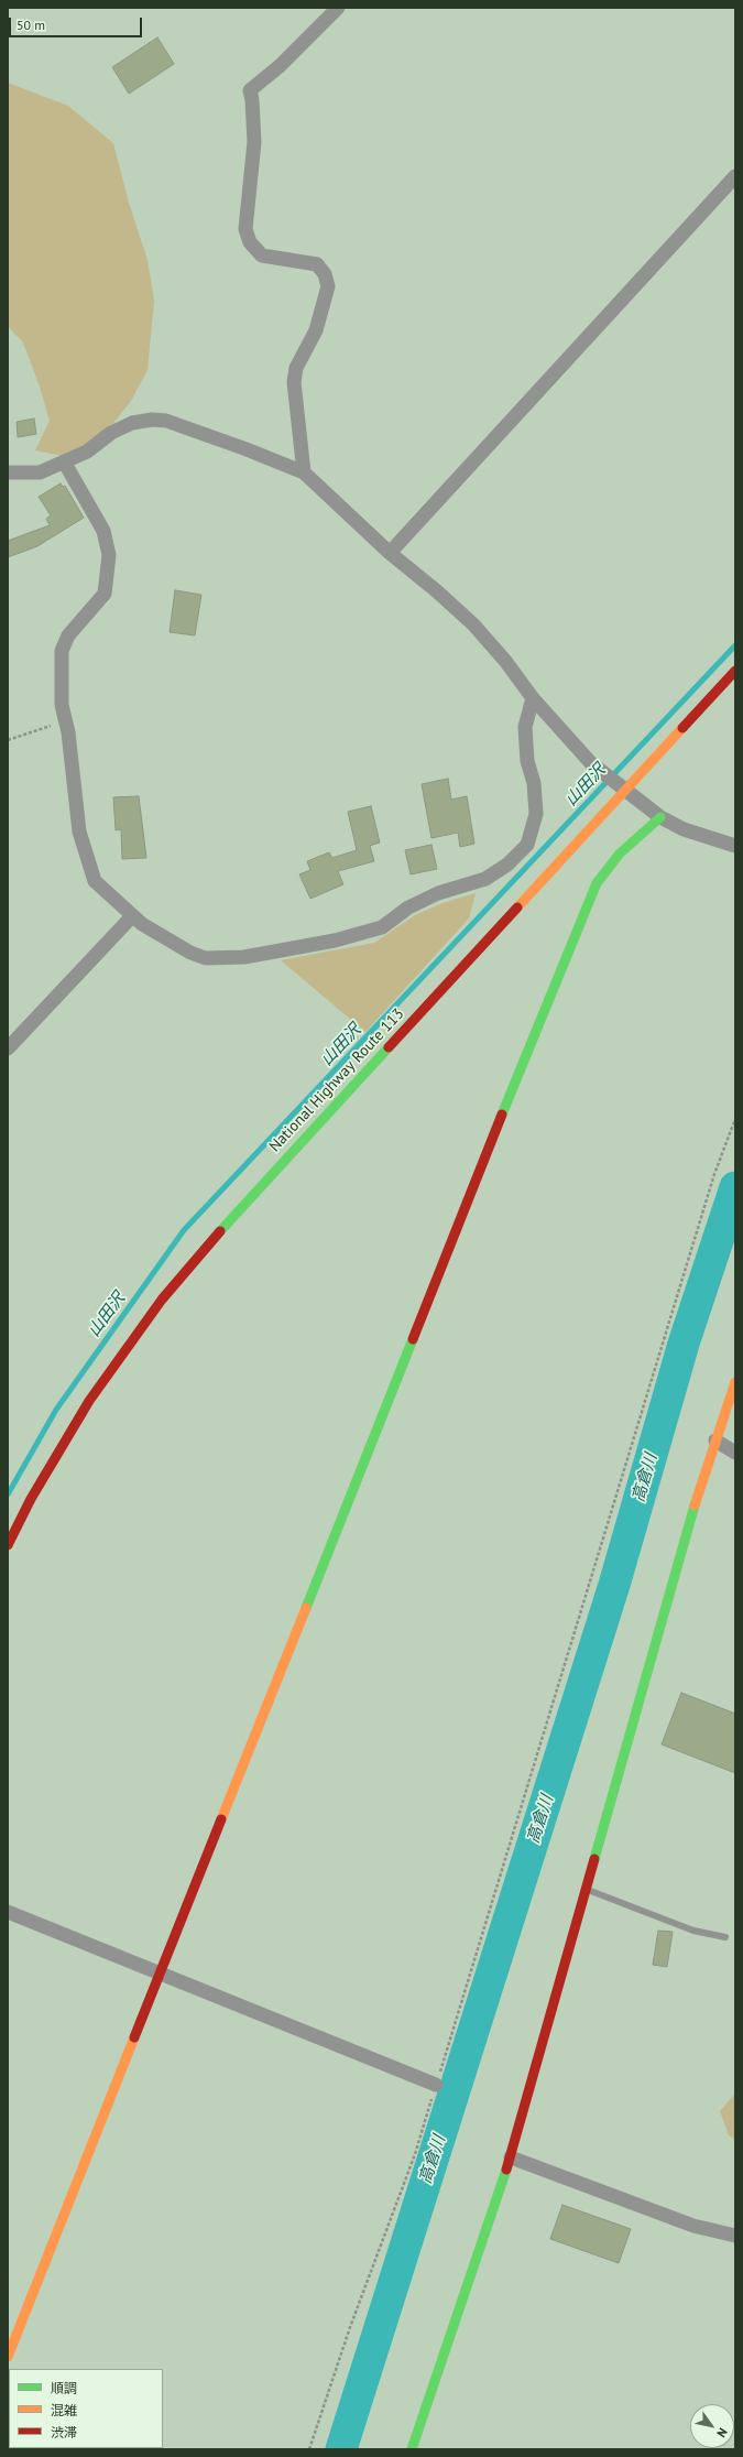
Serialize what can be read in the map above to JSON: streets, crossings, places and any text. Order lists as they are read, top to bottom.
{
  "streets": {
    "main road": ["National Highway Route 113"]
  },
  "water": ["山田沢", "高倉川"],
  "legend": ["順調", "混雑", "渋滞"],
  "scale_bar": "50 m",
  "north": "bottom right"
}
